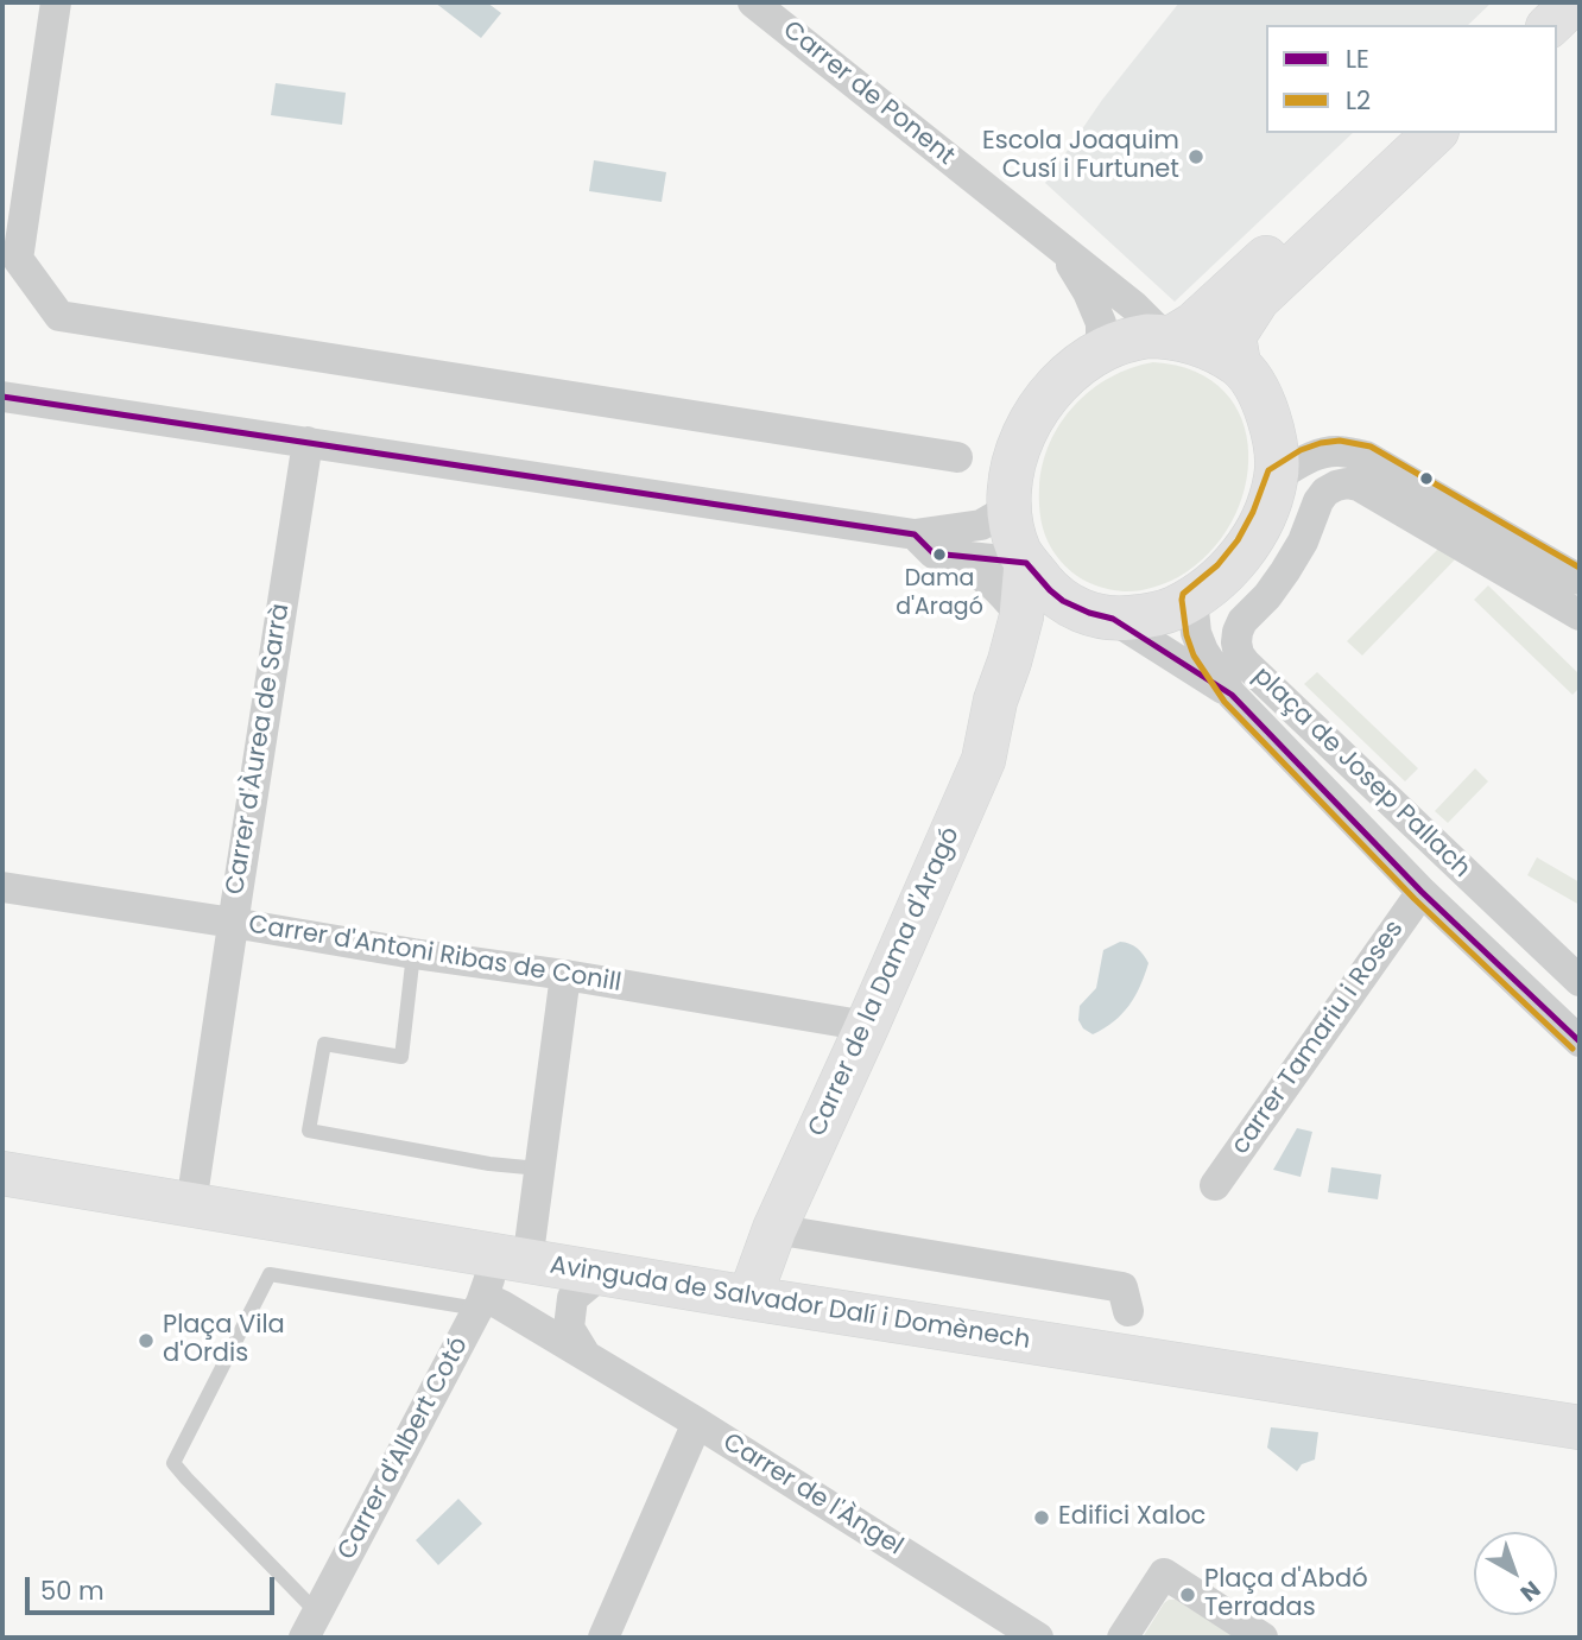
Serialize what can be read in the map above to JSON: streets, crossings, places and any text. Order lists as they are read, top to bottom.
{
  "streets": {
    "street": [
      "Carrer de Ponent",
      "Carrer d'Àurea de Sarrà",
      "plaça de Josep Pallach",
      "Carrer d'Antoni Ribas de Conill",
      "Carrer de la Dama d'Aragó",
      "carrer Tamariu i Roses",
      "Avinguda de Salvador Dalí i Domènech",
      "Carrer d'Albert Cotó",
      "Carrer de l'Àngel"
    ]
  },
  "crossings": [
    ["Carrer de Ponent", "Carrer de la Dama d'Aragó"],
    ["Carrer d'Àurea de Sarrà", "Carrer d'Antoni Ribas de Conill"],
    ["Carrer d'Àurea de Sarrà", "Avinguda de Salvador Dalí i Domènech"],
    ["Carrer d'Antoni Ribas de Conill", "Carrer de la Dama d'Aragó"],
    ["Carrer de la Dama d'Aragó", "Avinguda de Salvador Dalí i Domènech"],
    ["Avinguda de Salvador Dalí i Domènech", "Carrer d'Albert Cotó"],
    ["Avinguda de Salvador Dalí i Domènech", "Carrer de l'Àngel"],
    ["Carrer d'Albert Cotó", "Carrer de l'Àngel"]
  ],
  "places": [
    "Escola Joaquim Cusí i Furtunet",
    "Dama d'Aragó",
    "Plaça Vila d'Ordis",
    "Edifici Xaloc",
    "Plaça d'Abdó Terradas"
  ],
  "lines": ["transit line LE", "transit line L2"],
  "legend": ["LE", "L2"],
  "scale_bar": "50 m",
  "north": "bottom right"
}
